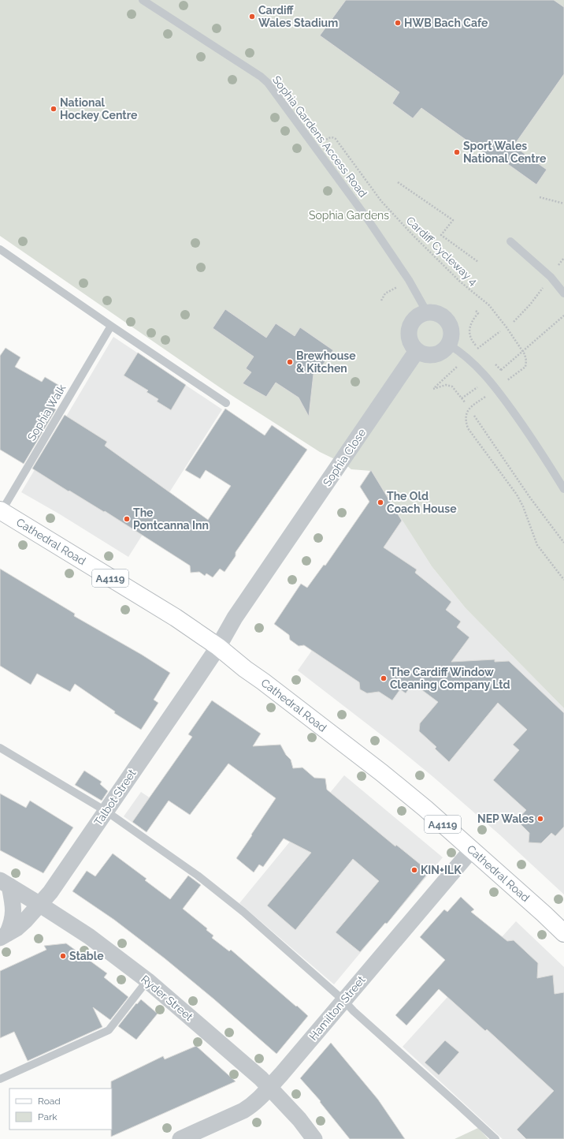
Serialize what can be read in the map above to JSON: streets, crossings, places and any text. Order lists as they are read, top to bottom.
{
  "streets": {
    "main road": ["Cathedral Road", "A4119"],
    "street": [
      "Sophia Close",
      "Talbot Street",
      "Ryder Street",
      "Hamilton Street"
    ],
    "lane": ["Sophia Gardens Access Road", "Sophia Walk"],
    "path": ["Cardiff Cycleway 4"]
  },
  "crossings": [
    ["Sophia Gardens Access Road", "Sophia Close"],
    ["Sophia Walk", "Cathedral Road"],
    ["Sophia Close", "Cathedral Road"],
    ["Sophia Close", "Talbot Street"],
    ["Cathedral Road", "Talbot Street"],
    ["Cathedral Road", "Hamilton Street"],
    ["Talbot Street", "Ryder Street"],
    ["Ryder Street", "Hamilton Street"]
  ],
  "parks": ["Sophia Gardens"],
  "places": [
    "Cardiff Wales Stadium",
    "HWB Bach Cafe",
    "National Hockey Centre",
    "Sport Wales National Centre",
    "Brewhouse & Kitchen",
    "The Old Coach House",
    "The Pontcanna Inn",
    "The Cardiff Window Cleaning Company Ltd",
    "NEP Wales",
    "KIN+ILK",
    "Stable"
  ],
  "legend": ["Road", "Park"]
}
